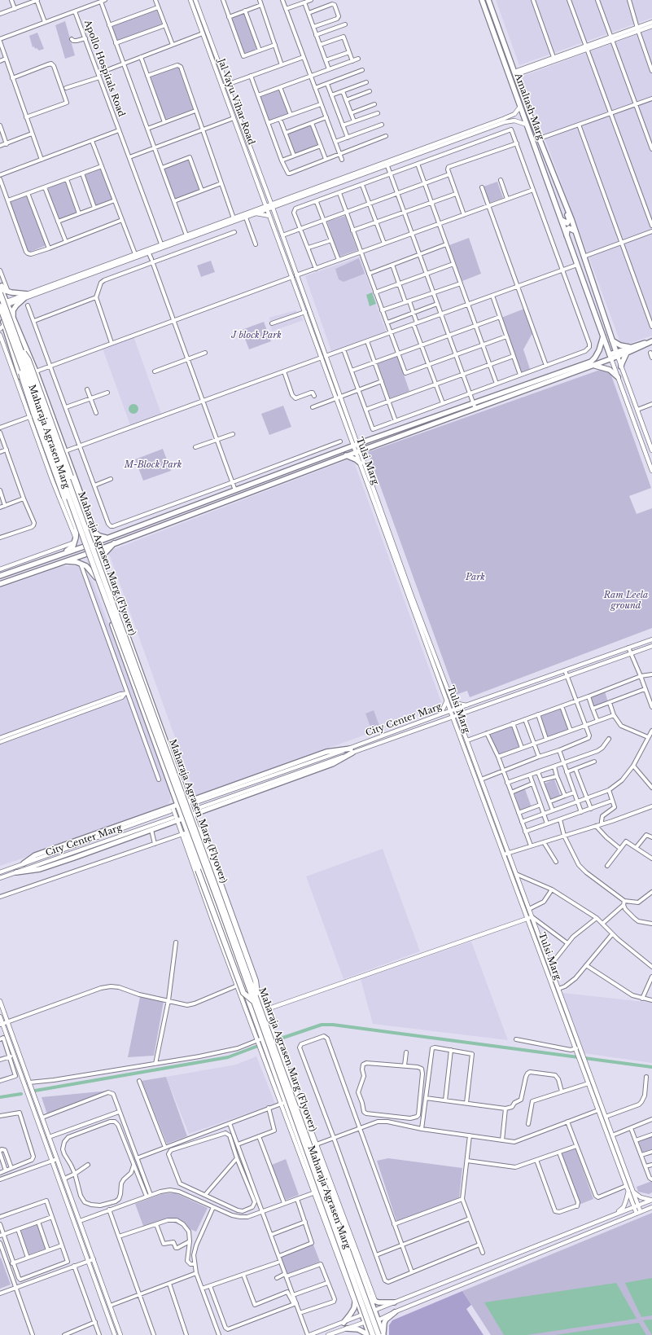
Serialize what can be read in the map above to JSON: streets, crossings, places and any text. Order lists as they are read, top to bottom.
{
  "streets": {
    "main road": ["Amaltash Marg", "Maharaja Agrasen Marg", "Maharaja Agrasen Marg (Flyover)"],
    "street": [
      "Apollo Hospitals Road",
      "Jal Vayu Vihar Road",
      "Tulsi Marg",
      "City Center Marg"
    ]
  },
  "crossings": [
    ["Jal Vayu Vihar Road", "Tulsi Marg"],
    ["Tulsi Marg", "City Center Marg"]
  ],
  "parks": [
    "J block Park",
    "M-Block Park",
    "Park",
    "Ram Leela ground"
  ]
}
